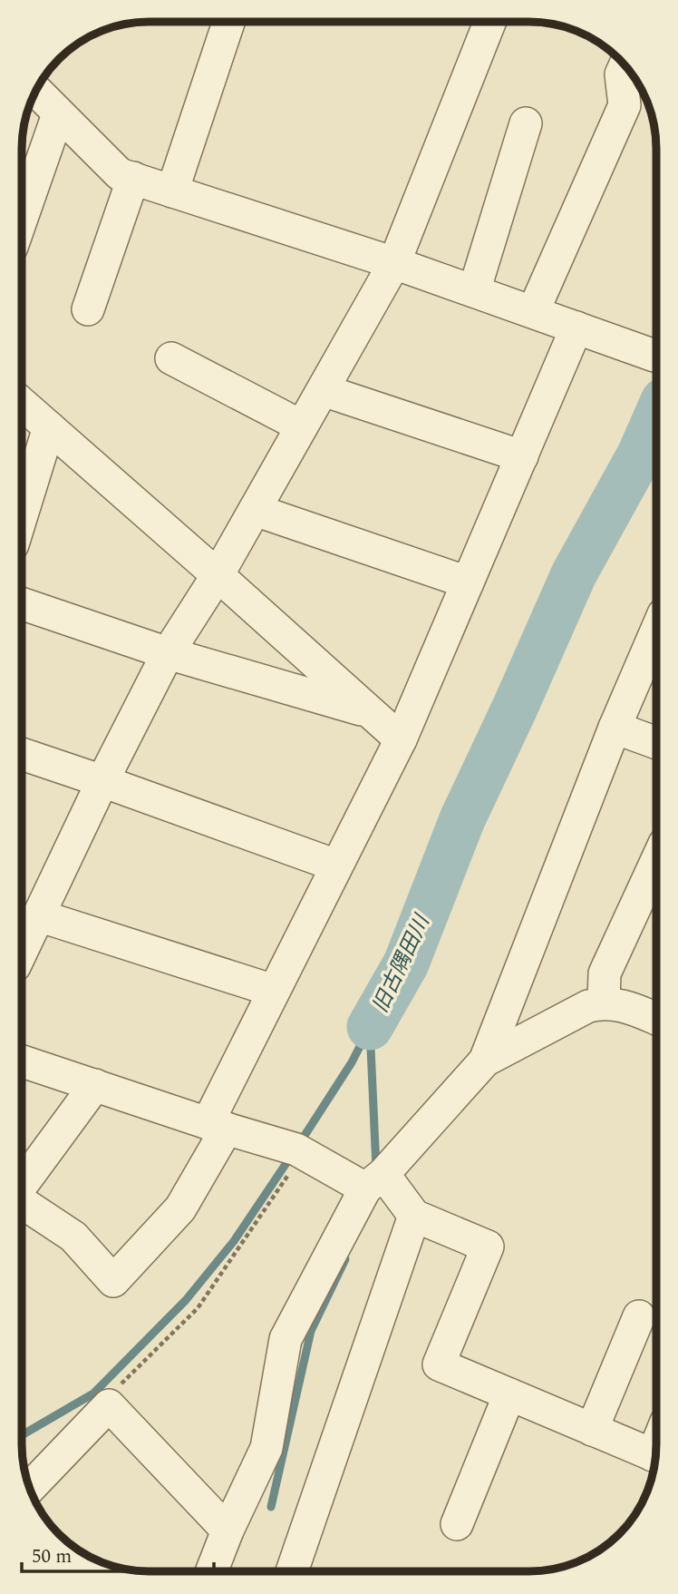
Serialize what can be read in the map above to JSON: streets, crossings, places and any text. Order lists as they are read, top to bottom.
{
  "water": ["旧古隅田川"],
  "scale_bar": "50 m"
}
